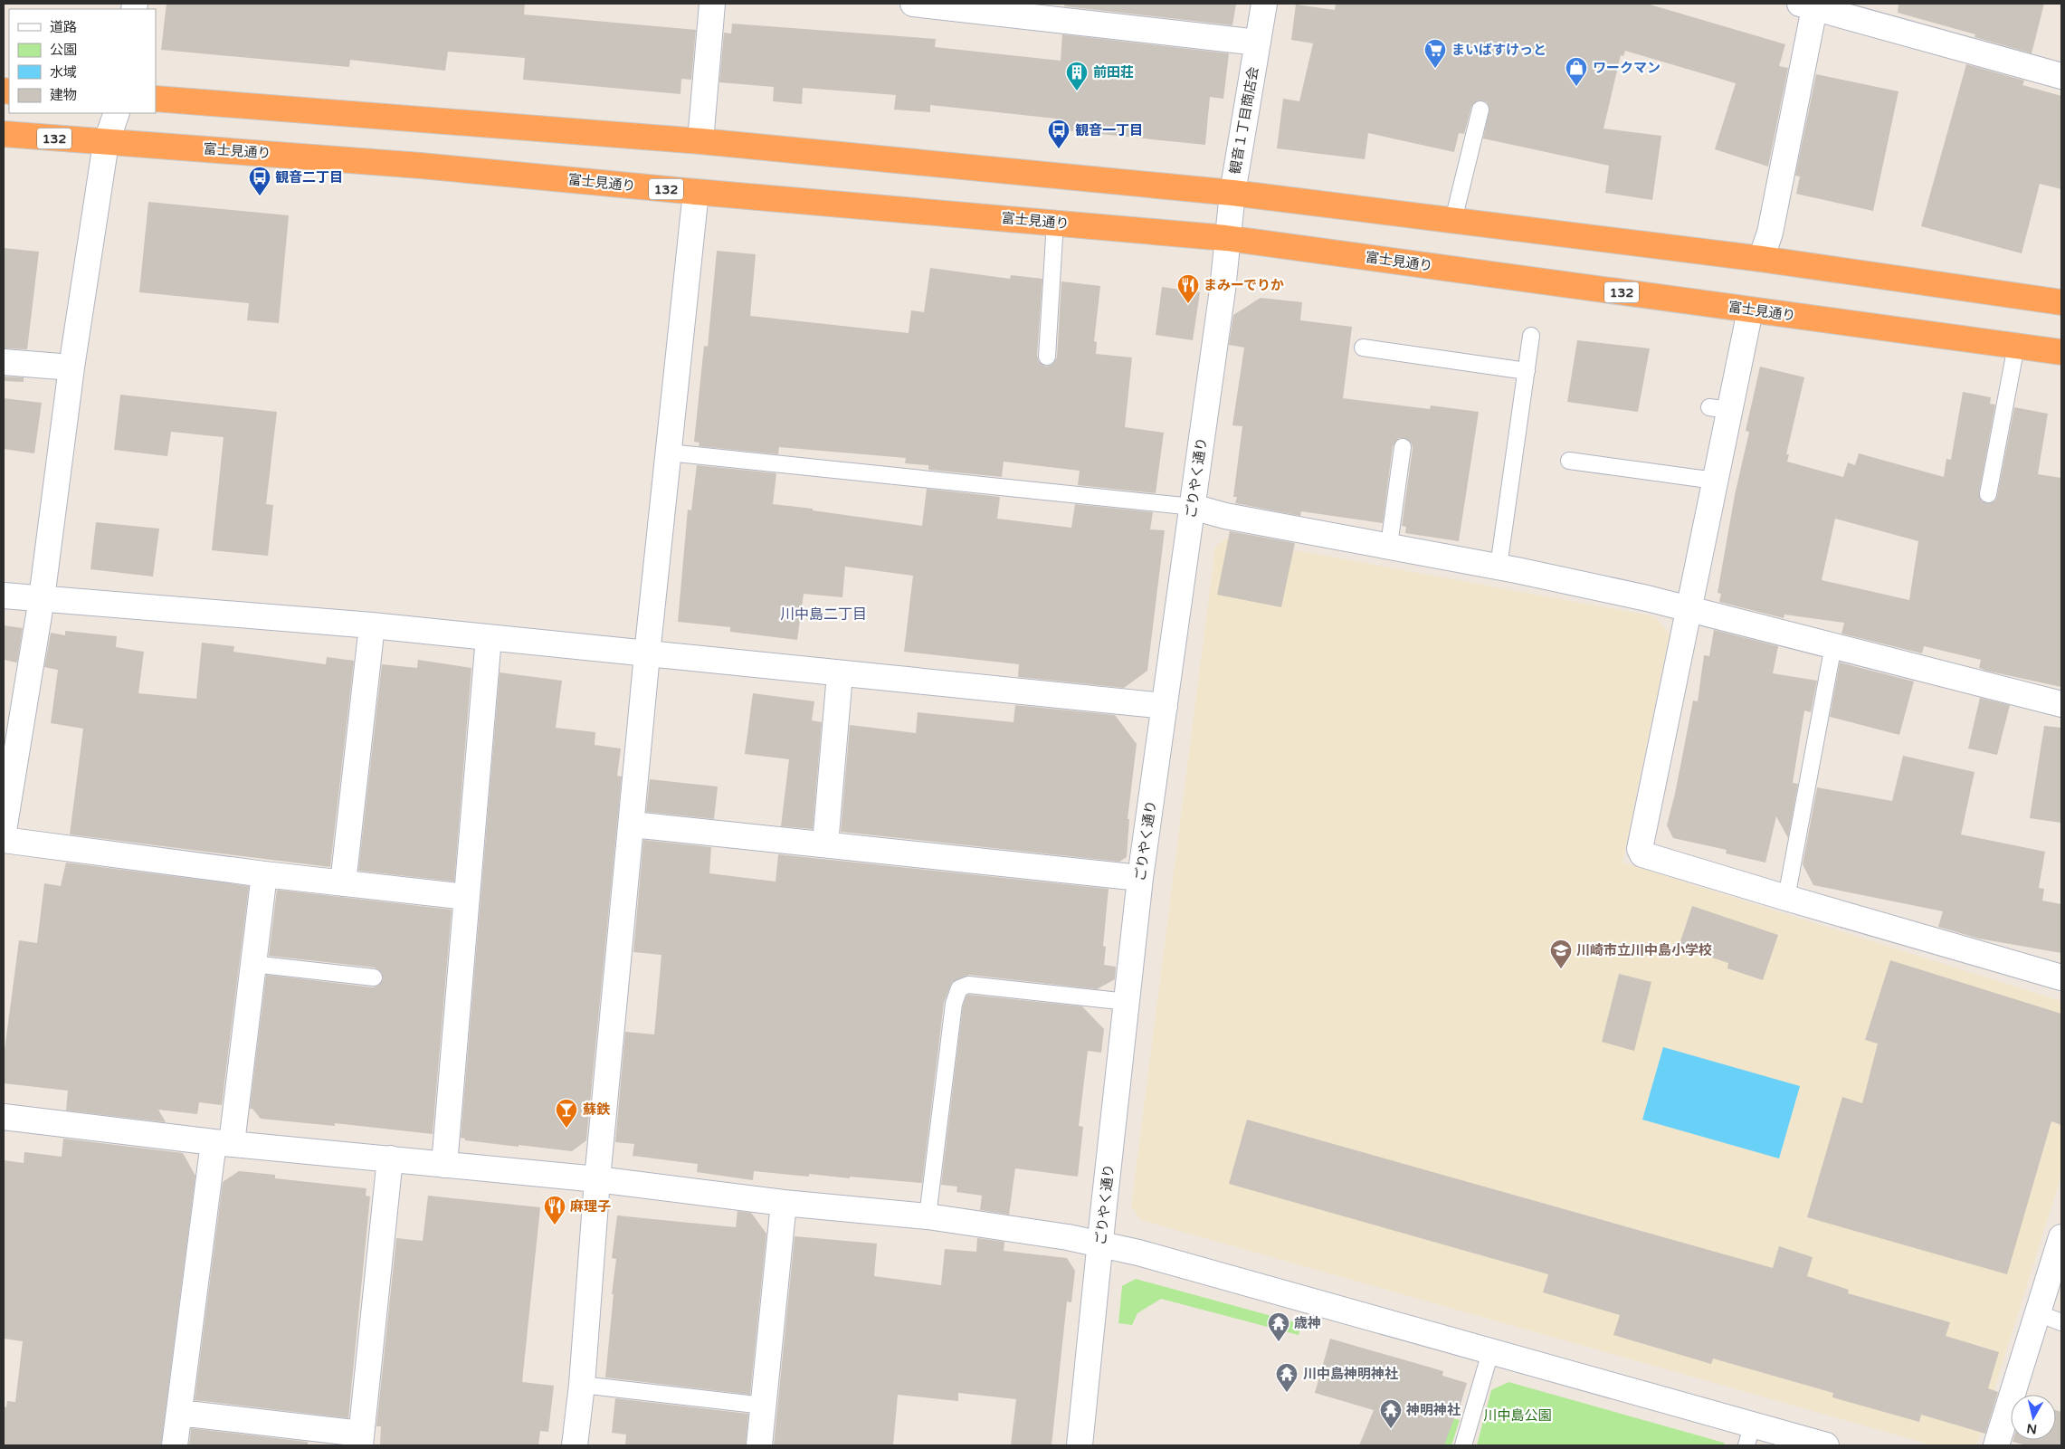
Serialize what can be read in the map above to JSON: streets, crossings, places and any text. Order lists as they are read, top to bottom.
{
  "streets": {
    "highway": ["132", "富士見通り"],
    "street": ["観音１丁目商店会", "ごりやく通り"]
  },
  "crossings": [
    ["観音１丁目商店会", "富士見通り"],
    ["観音１丁目商店会", "ごりやく通り"],
    ["富士見通り", "ごりやく通り"]
  ],
  "districts": ["川中島二丁目"],
  "parks": ["川中島公園"],
  "places": {
    "supermarket": ["まいばすけっと"],
    "shop": ["ワークマン"],
    "building": ["前田荘"],
    "bus stop": ["観音一丁目", "観音二丁目"],
    "restaurant": ["まみーでりか", "麻理子"],
    "school or university": ["川崎市立川中島小学校"],
    "bar": ["蘇鉄"],
    "temple": ["歳神", "川中島神明神社", "神明神社"]
  },
  "legend": [
    "道路",
    "公園",
    "水域",
    "建物"
  ],
  "north": "bottom"
}
